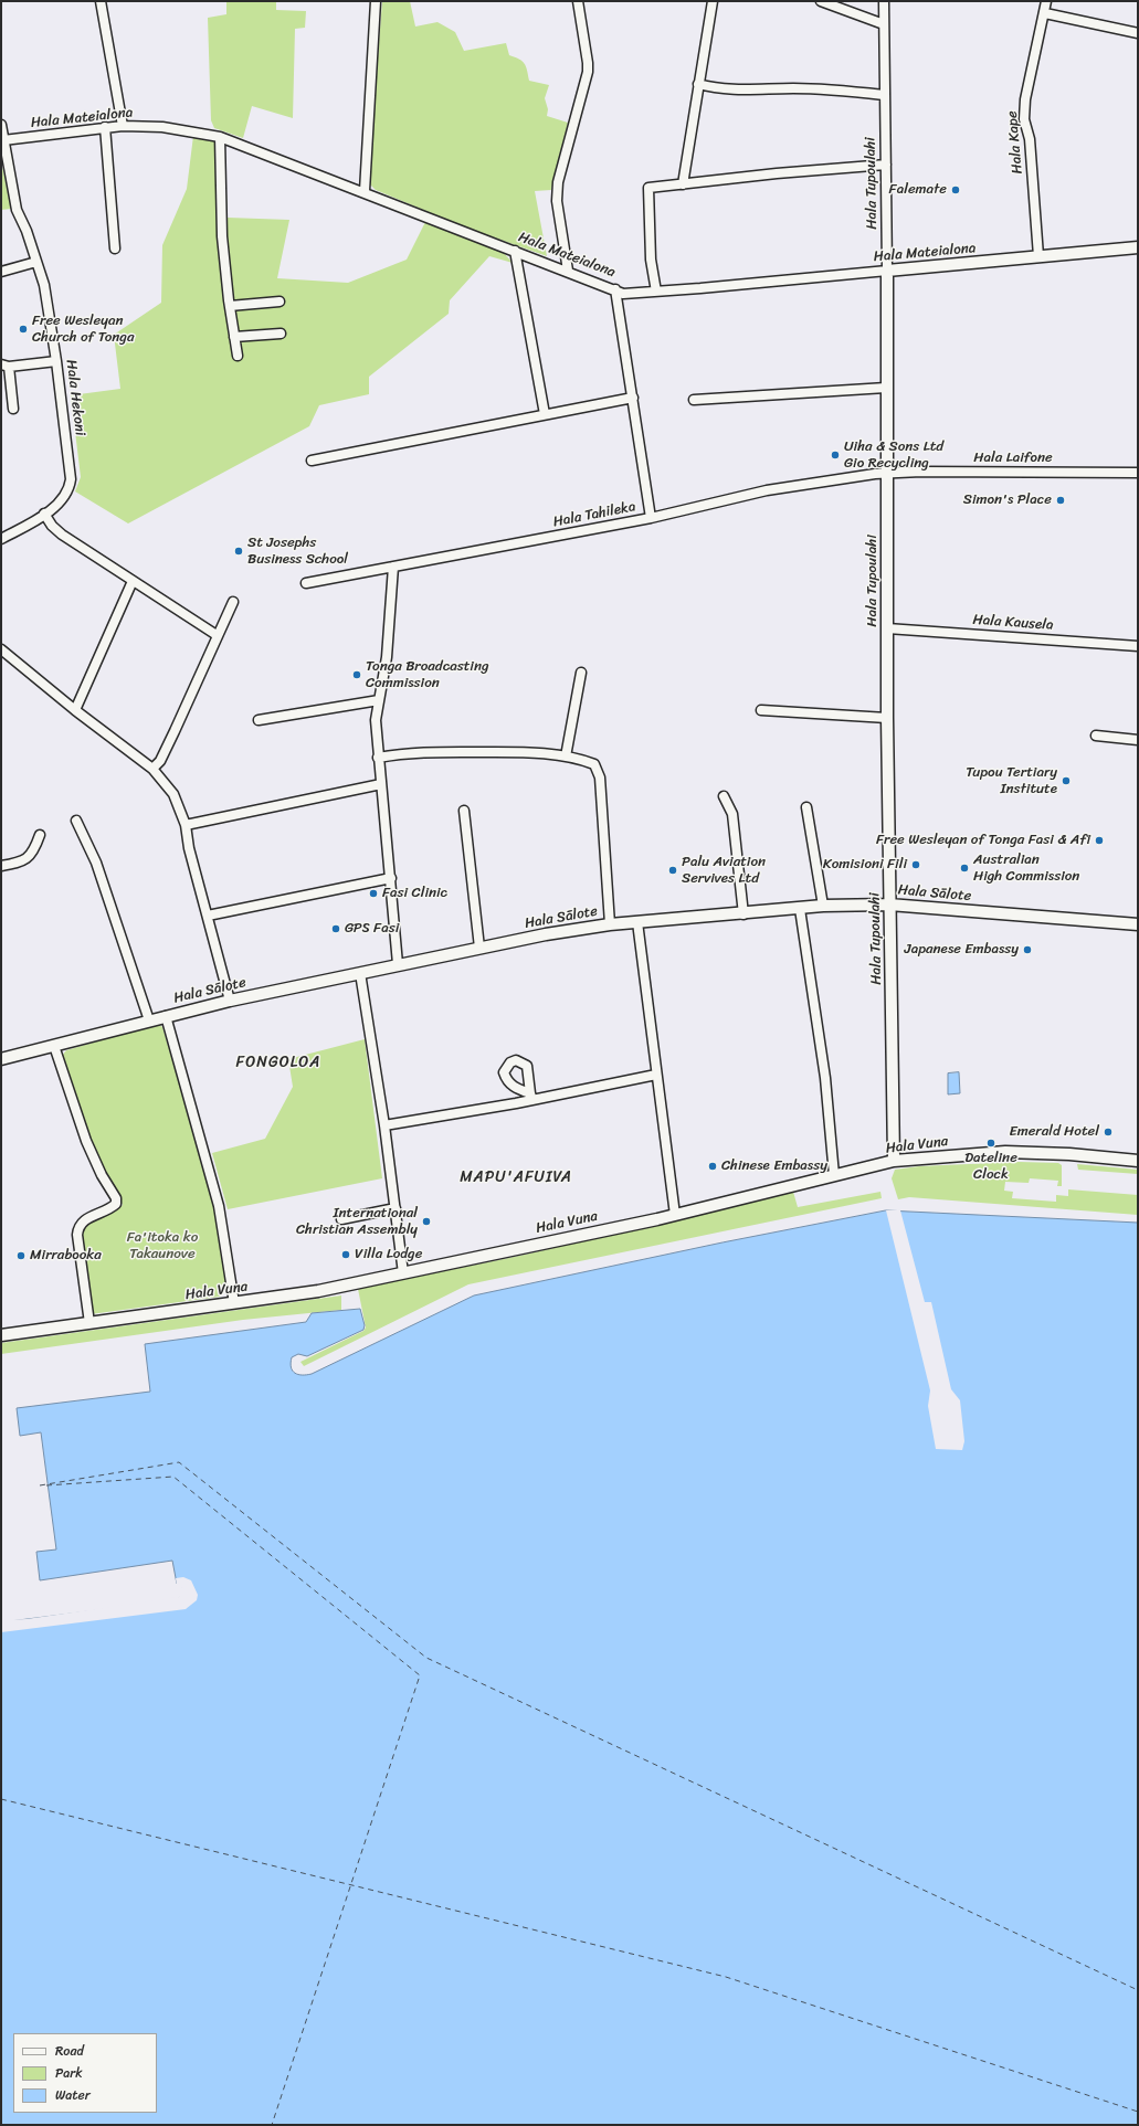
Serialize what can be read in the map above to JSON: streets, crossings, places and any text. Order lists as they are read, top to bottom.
{
  "streets": {
    "main road": [
      "Hala Mateialona",
      "Hala Tupoulahi",
      "Hala Sālote",
      "Hala Vuna"
    ],
    "street": [
      "Hala Kape",
      "Hala Hekoni",
      "Hala Laifone",
      "Hala Tahileka",
      "Hala Kausela"
    ]
  },
  "crossings": [
    ["Hala Mateialona", "Hala Kape"],
    ["Hala Mateialona", "Hala Tupoulahi"],
    ["Hala Mateialona", "Hala Hekoni"],
    ["Hala Tupoulahi", "Hala Laifone"],
    ["Hala Tupoulahi", "Hala Tahileka"],
    ["Hala Tupoulahi", "Hala Kausela"],
    ["Hala Tupoulahi", "Hala Sālote"],
    ["Hala Tupoulahi", "Hala Vuna"],
    ["Hala Laifone", "Hala Tahileka"]
  ],
  "districts": ["FONGOLOA", "MAPU'AFUIVA"],
  "parks": ["Fa'itoka ko Takaunove"],
  "places": [
    "Falemate",
    "Free Wesleyan Church of Tonga",
    "Uiha & Sons Ltd Gio Recycling",
    "Simon's Place",
    "St Josephs Business School",
    "Tonga Broadcasting Commission",
    "Tupou Tertiary Institute",
    "Free Wesleyan of Tonga Fasi & Afi",
    "Komisioni Fili",
    "Australian High Commission",
    "Palu Aviation Servives Ltd",
    "Fasi Clinic",
    "GPS Fasi",
    "Japanese Embassy",
    "Emerald Hotel",
    "Dateline Clock",
    "Chinese Embassy",
    "International Christian Assembly",
    "Villa Lodge",
    "Mirrabooka"
  ],
  "legend": ["Road", "Park", "Water"]
}
